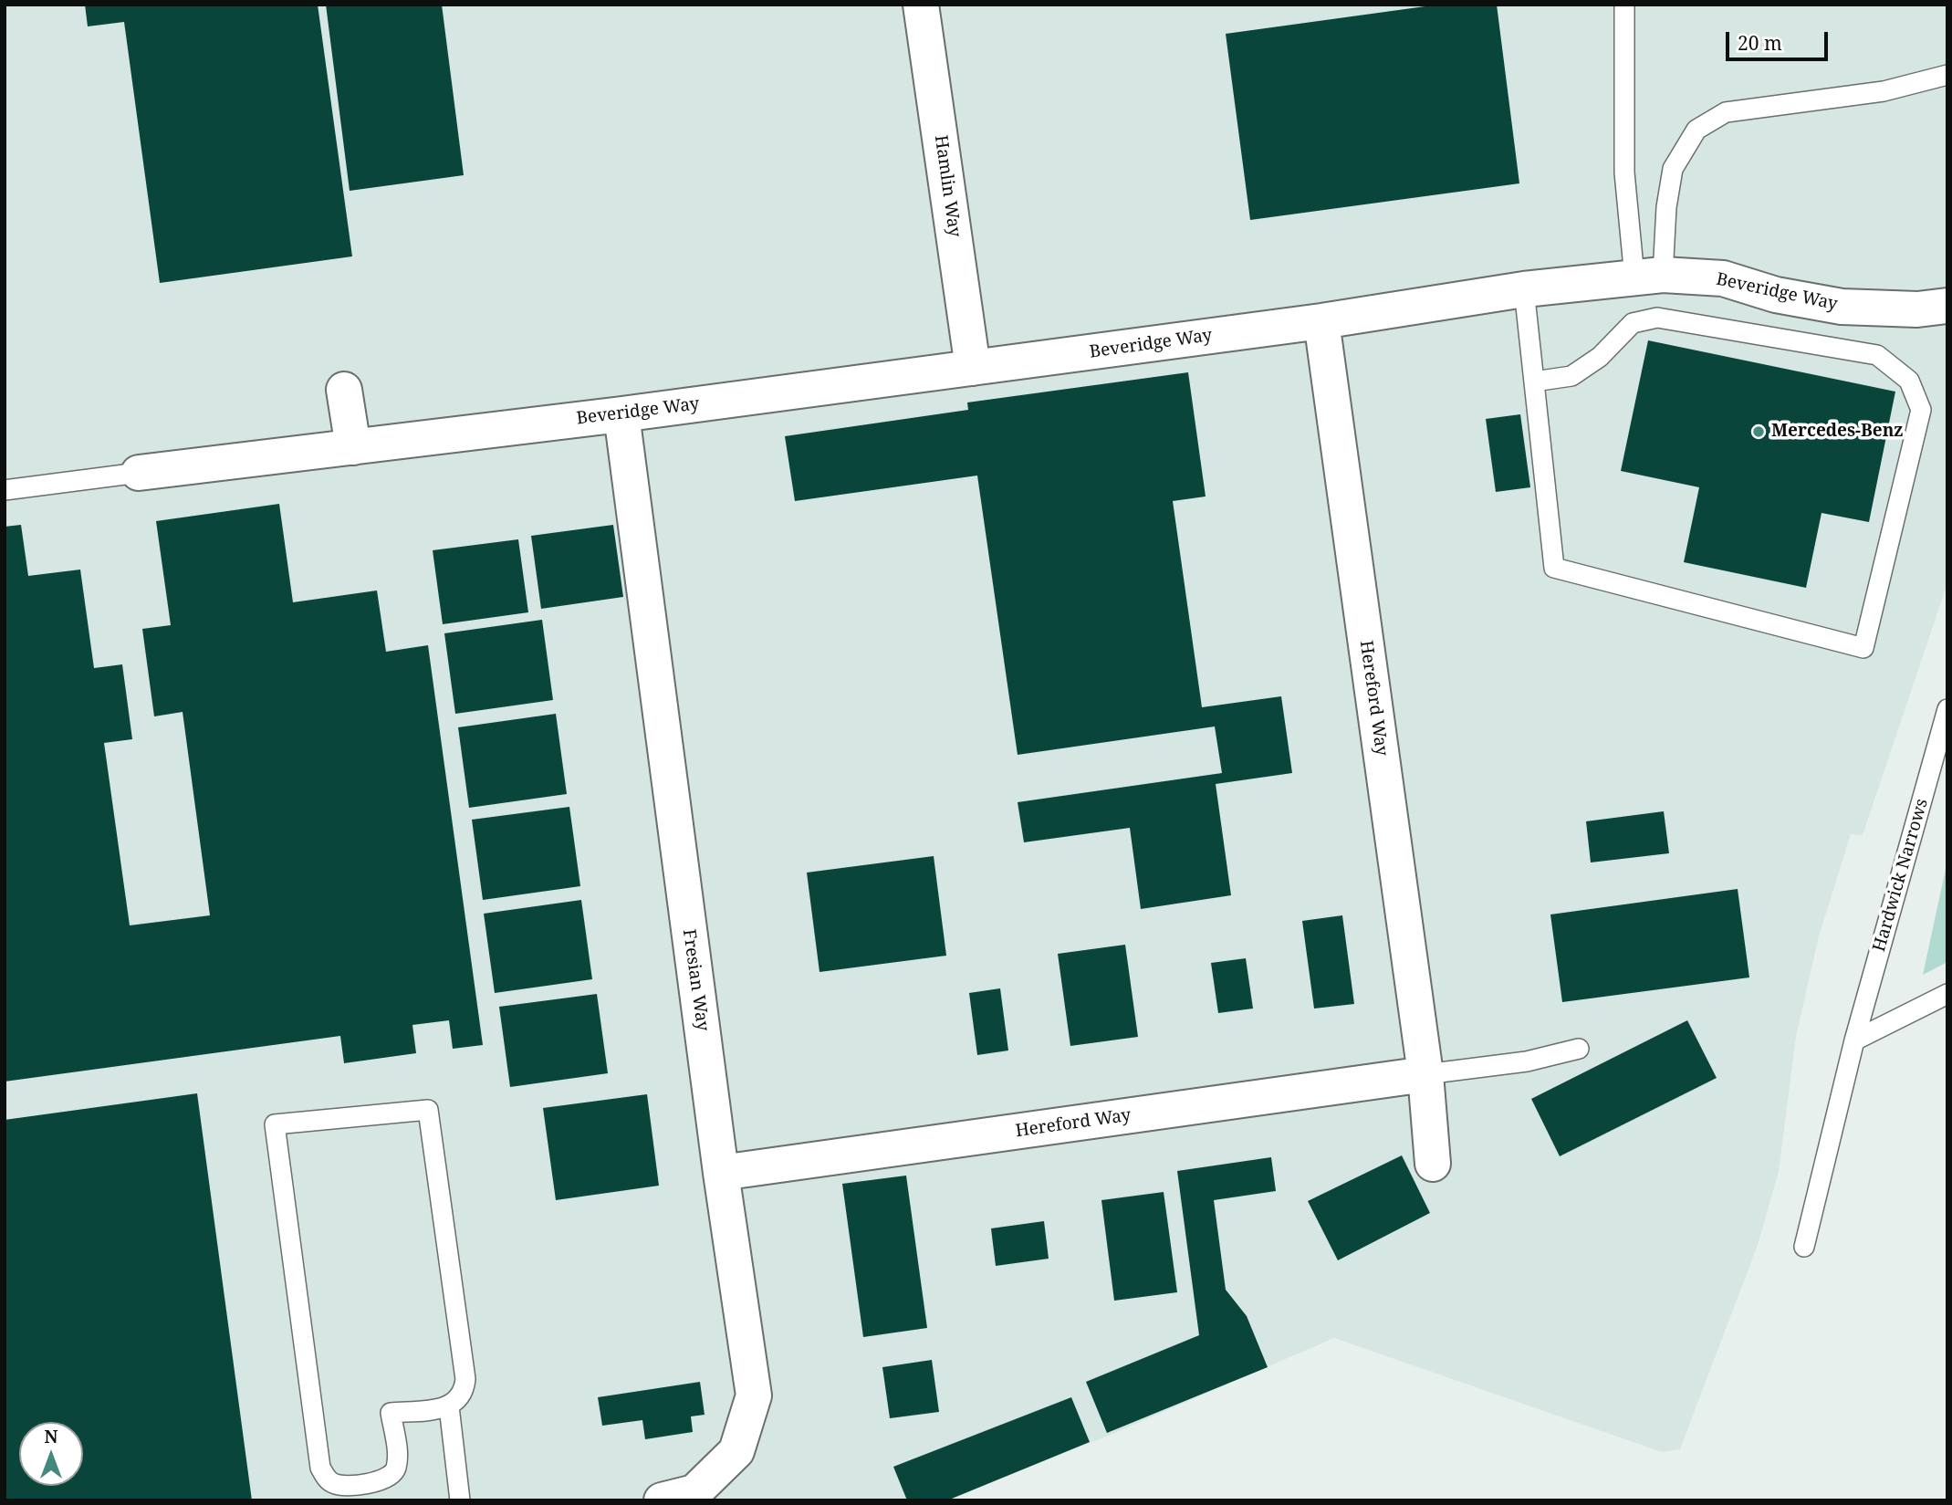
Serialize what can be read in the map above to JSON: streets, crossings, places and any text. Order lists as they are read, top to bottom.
{
  "streets": {
    "street": [
      "Hamlin Way",
      "Beveridge Way",
      "Hereford Way",
      "Fresian Way"
    ],
    "lane": ["Hardwick Narrows"]
  },
  "crossings": [
    ["Hamlin Way", "Beveridge Way"],
    ["Beveridge Way", "Hereford Way"],
    ["Beveridge Way", "Fresian Way"],
    ["Hereford Way", "Fresian Way"]
  ],
  "places": ["Mercedes-Benz"],
  "scale_bar": "20 m",
  "north": "top"
}
